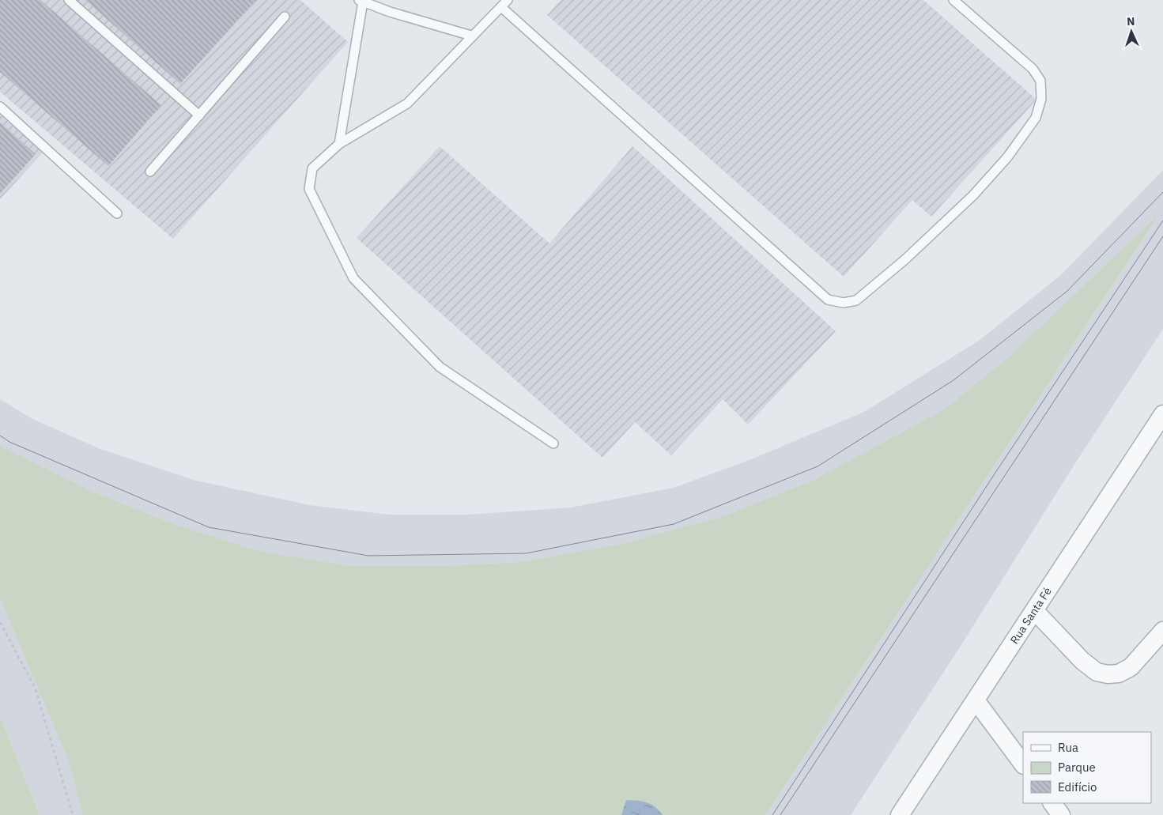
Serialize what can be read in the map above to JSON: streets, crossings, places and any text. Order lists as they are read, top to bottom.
{
  "streets": {
    "street": ["Rua Santa Fé"]
  },
  "legend": ["Rua", "Parque", "Edifício"],
  "north": "top"
}
